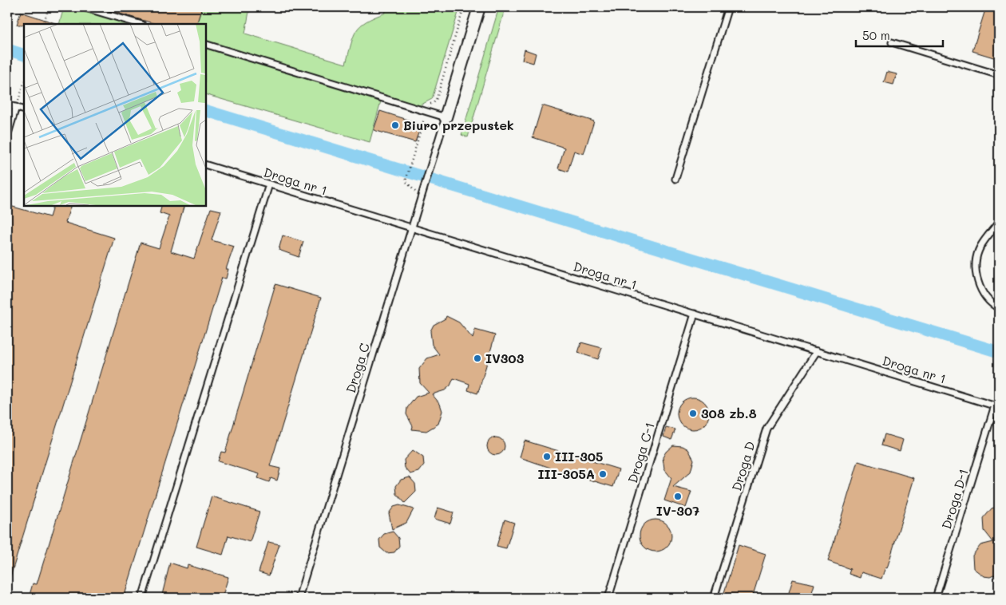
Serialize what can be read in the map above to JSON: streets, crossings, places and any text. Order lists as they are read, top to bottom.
{
  "streets": {
    "lane": [
      "Droga nr 1",
      "Droga C",
      "Droga C-1",
      "Droga D",
      "Droga D-1"
    ]
  },
  "crossings": [
    ["Droga nr 1", "Droga C"],
    ["Droga nr 1", "Droga C-1"],
    ["Droga nr 1", "Droga D"],
    ["Droga nr 1", "Droga D-1"]
  ],
  "places": [
    "Biuro przepustek",
    "IV303",
    "308 zb.8",
    "III-305",
    "III-305A",
    "IV-307"
  ],
  "scale_bar": "50 m"
}
